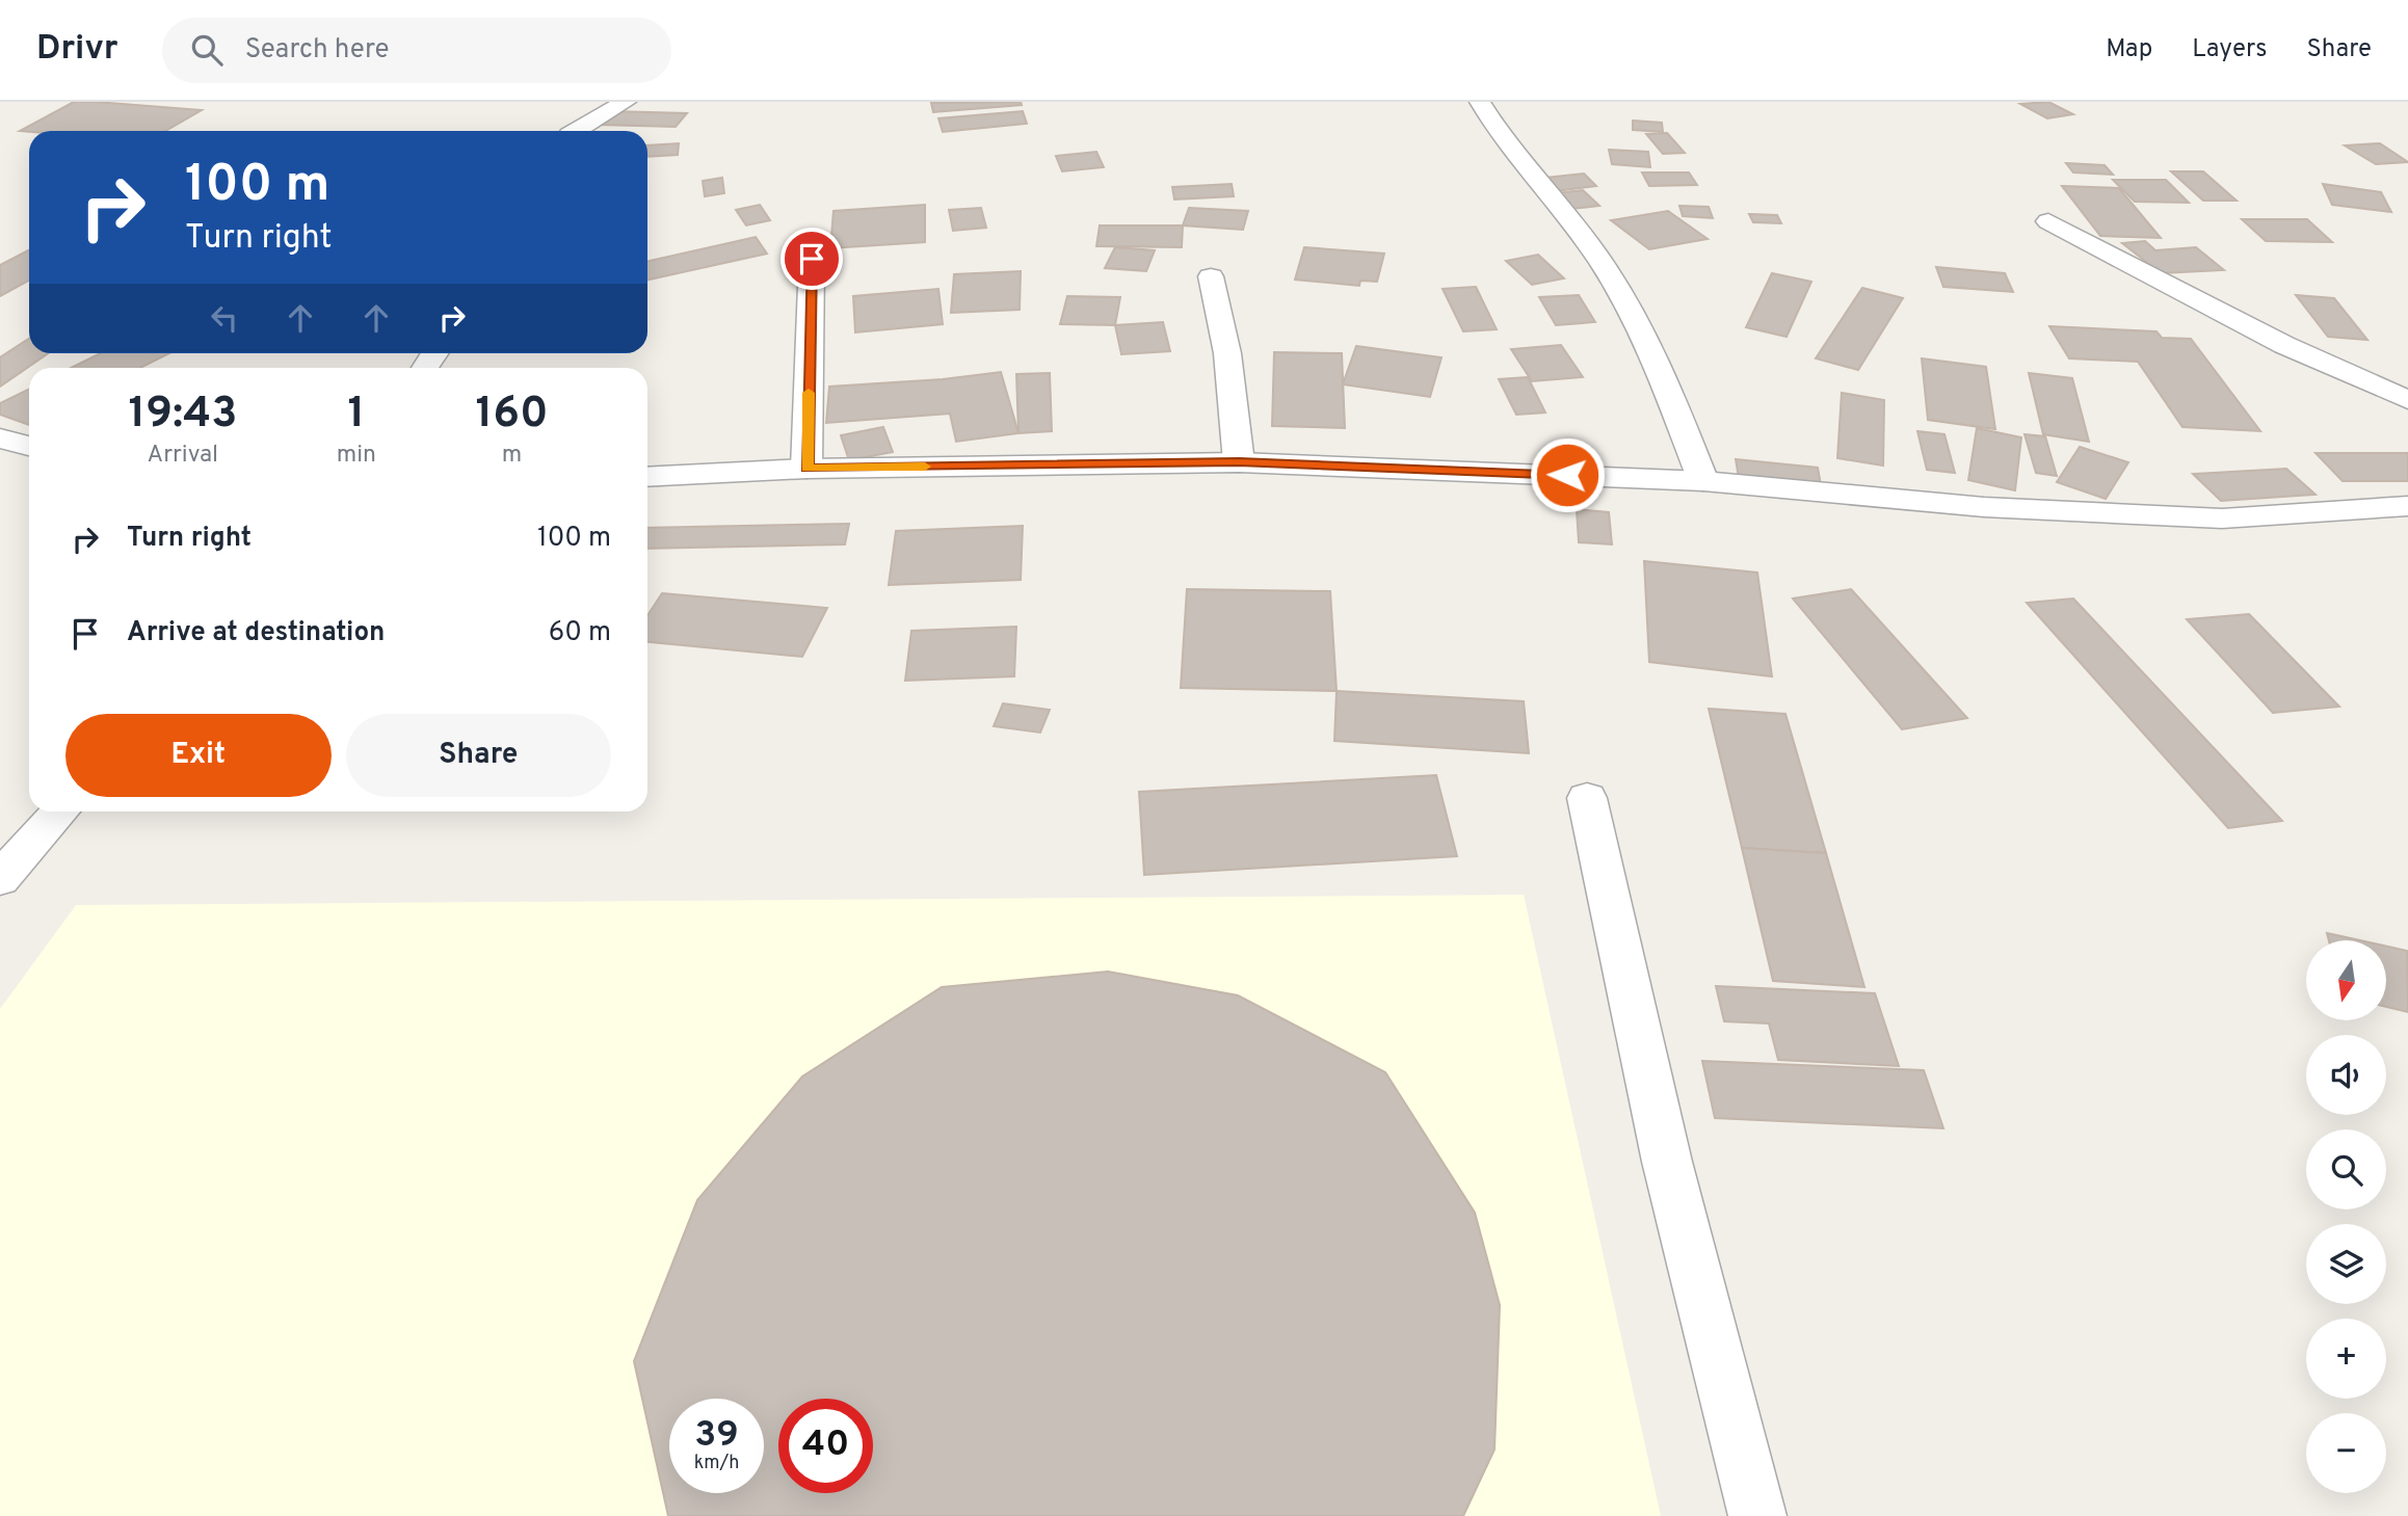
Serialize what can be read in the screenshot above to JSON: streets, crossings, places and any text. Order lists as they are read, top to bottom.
{
  "north": "bottom",
  "page": {
    "header": "Drivr",
    "search": "Search here",
    "nav": ["Map", "Layers", "Share"],
    "turn": ["100 m", "Turn right"],
    "eta": [
      "19:43",
      "Arrival",
      "1",
      "min",
      "160",
      "m"
    ],
    "list": [
      {
        "name": "Turn right",
        "value": "100 m"
      },
      {
        "name": "Arrive at destination",
        "value": "60 m"
      }
    ],
    "buttons": ["Exit", "Share"],
    "map_buttons": ["+", "−"],
    "speed": "39 km/h",
    "limit": "40"
  }
}
